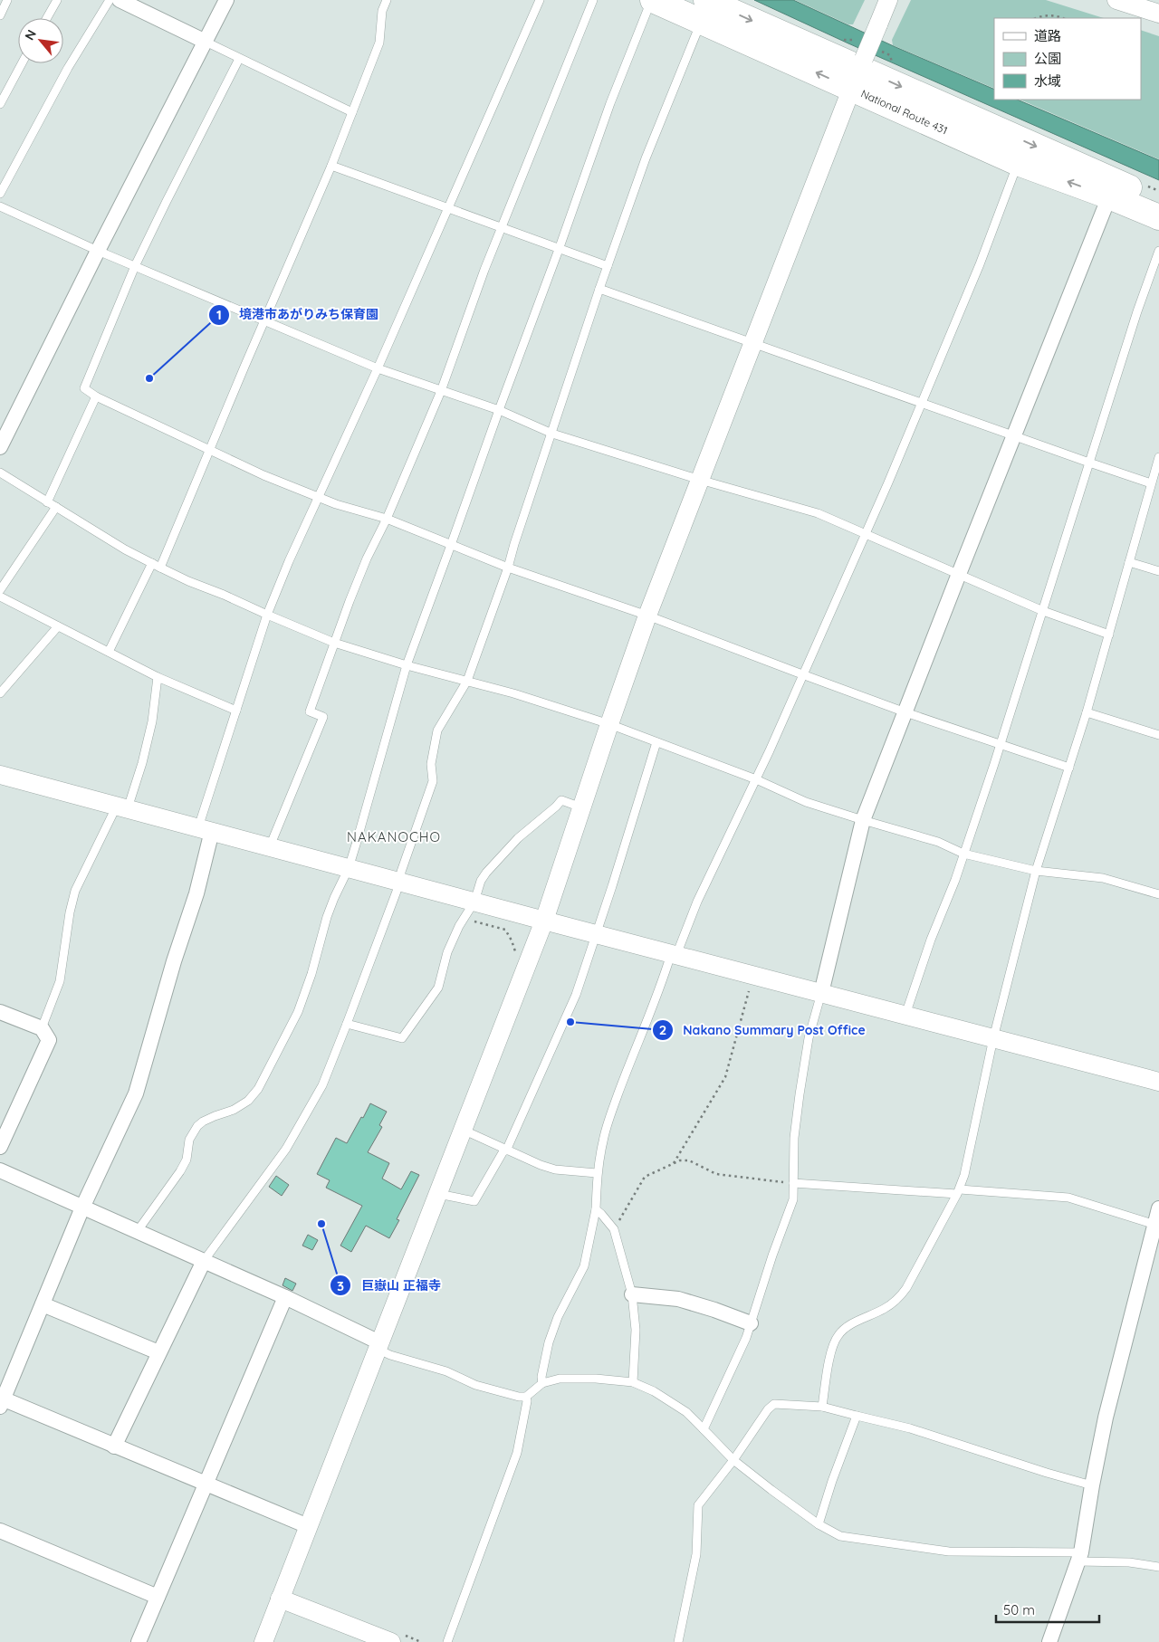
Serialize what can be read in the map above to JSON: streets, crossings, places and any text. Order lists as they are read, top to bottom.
{
  "streets": {
    "highway": ["National Route 431"]
  },
  "districts": ["NAKANOCHO"],
  "places": ["境港市あがりみち保育園", "Nakano Summary Post Office", "巨嶽山 正福寺"],
  "legend": ["道路", "公園", "水域"],
  "scale_bar": "50 m",
  "north": "top left"
}
